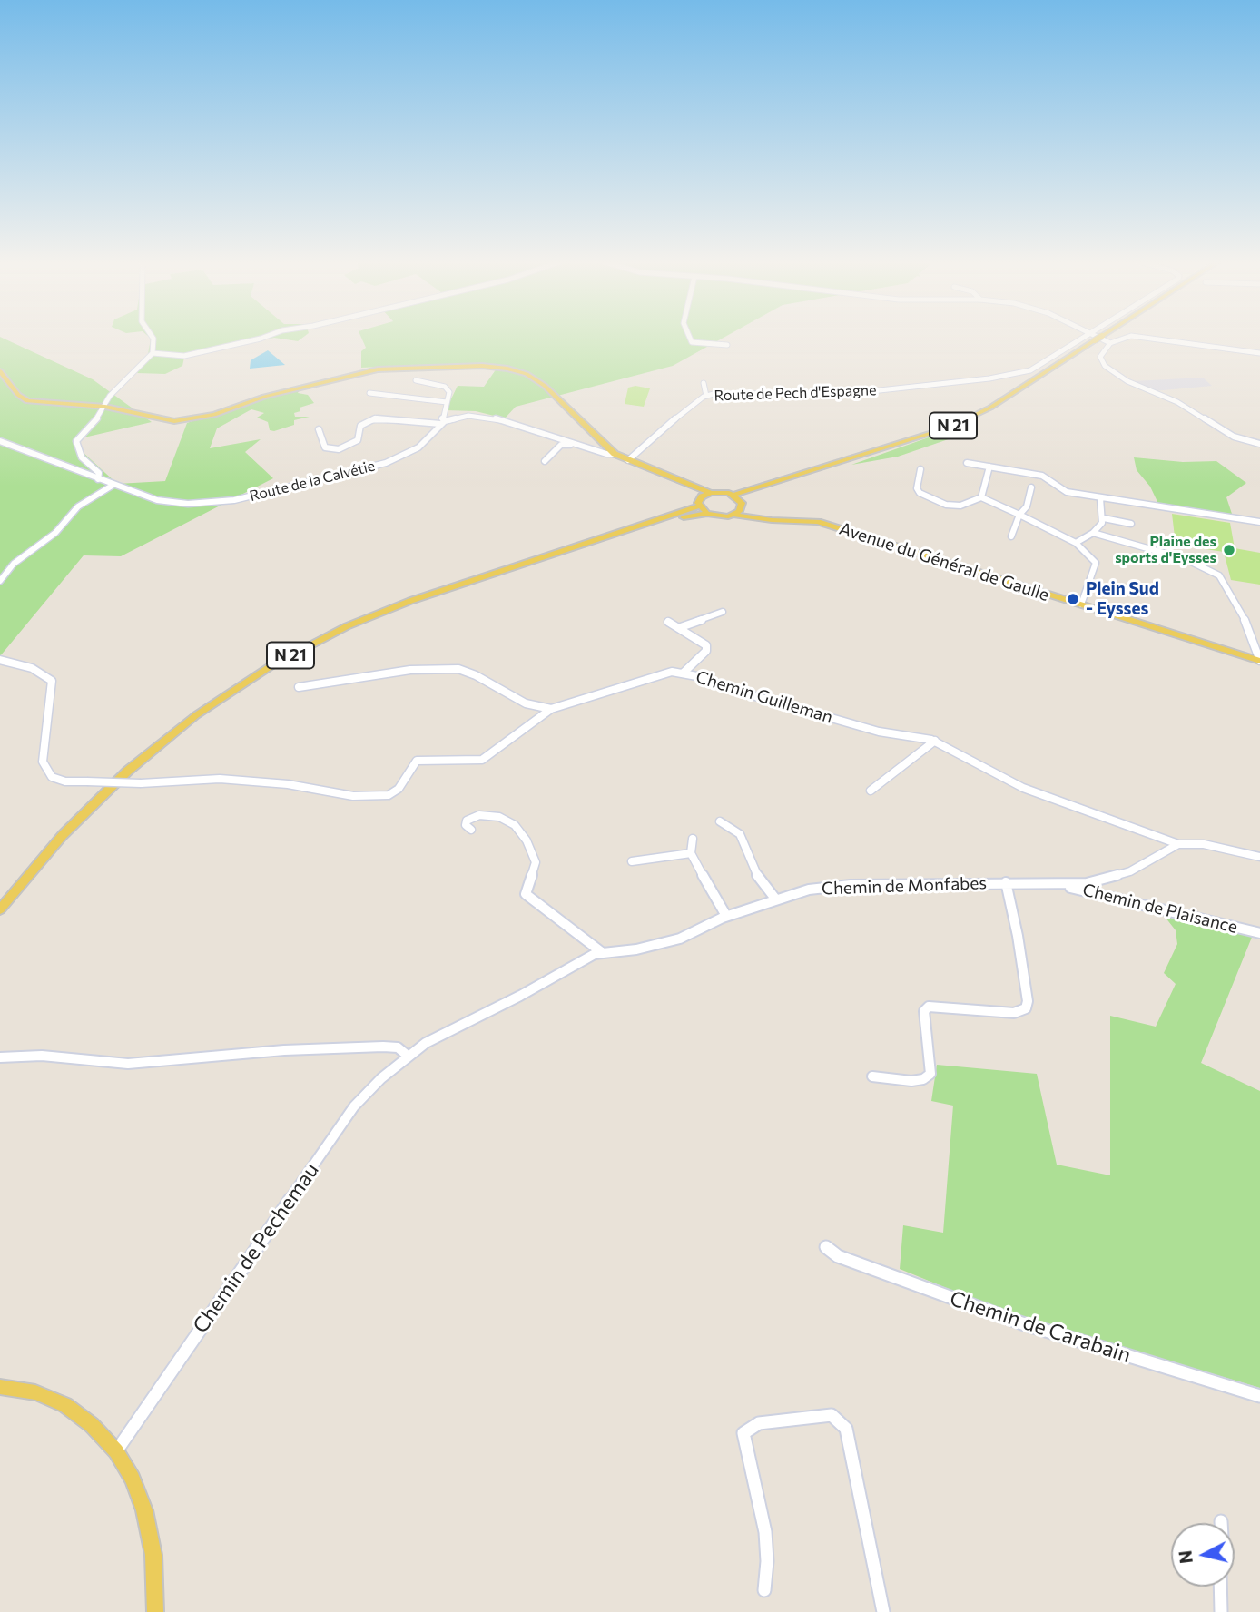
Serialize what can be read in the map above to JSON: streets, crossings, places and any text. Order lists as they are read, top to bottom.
{
  "streets": {
    "main road": ["N 21", "Avenue du Général de Gaulle"],
    "street": [
      "Route de Pech d'Espagne",
      "Route de la Calvétie",
      "Chemin Guilleman",
      "Chemin de Monfabes",
      "Chemin de Plaisance",
      "Chemin de Pechemau",
      "Chemin de Carabain"
    ]
  },
  "crossings": [
    ["Chemin Guilleman", "Chemin de Monfabes"],
    ["Chemin de Monfabes", "Chemin de Plaisance"],
    ["Chemin de Monfabes", "Chemin de Pechemau"]
  ],
  "places": ["Plaine des sports d'Eysses", "Plein Sud - Eysses"],
  "north": "left"
}
